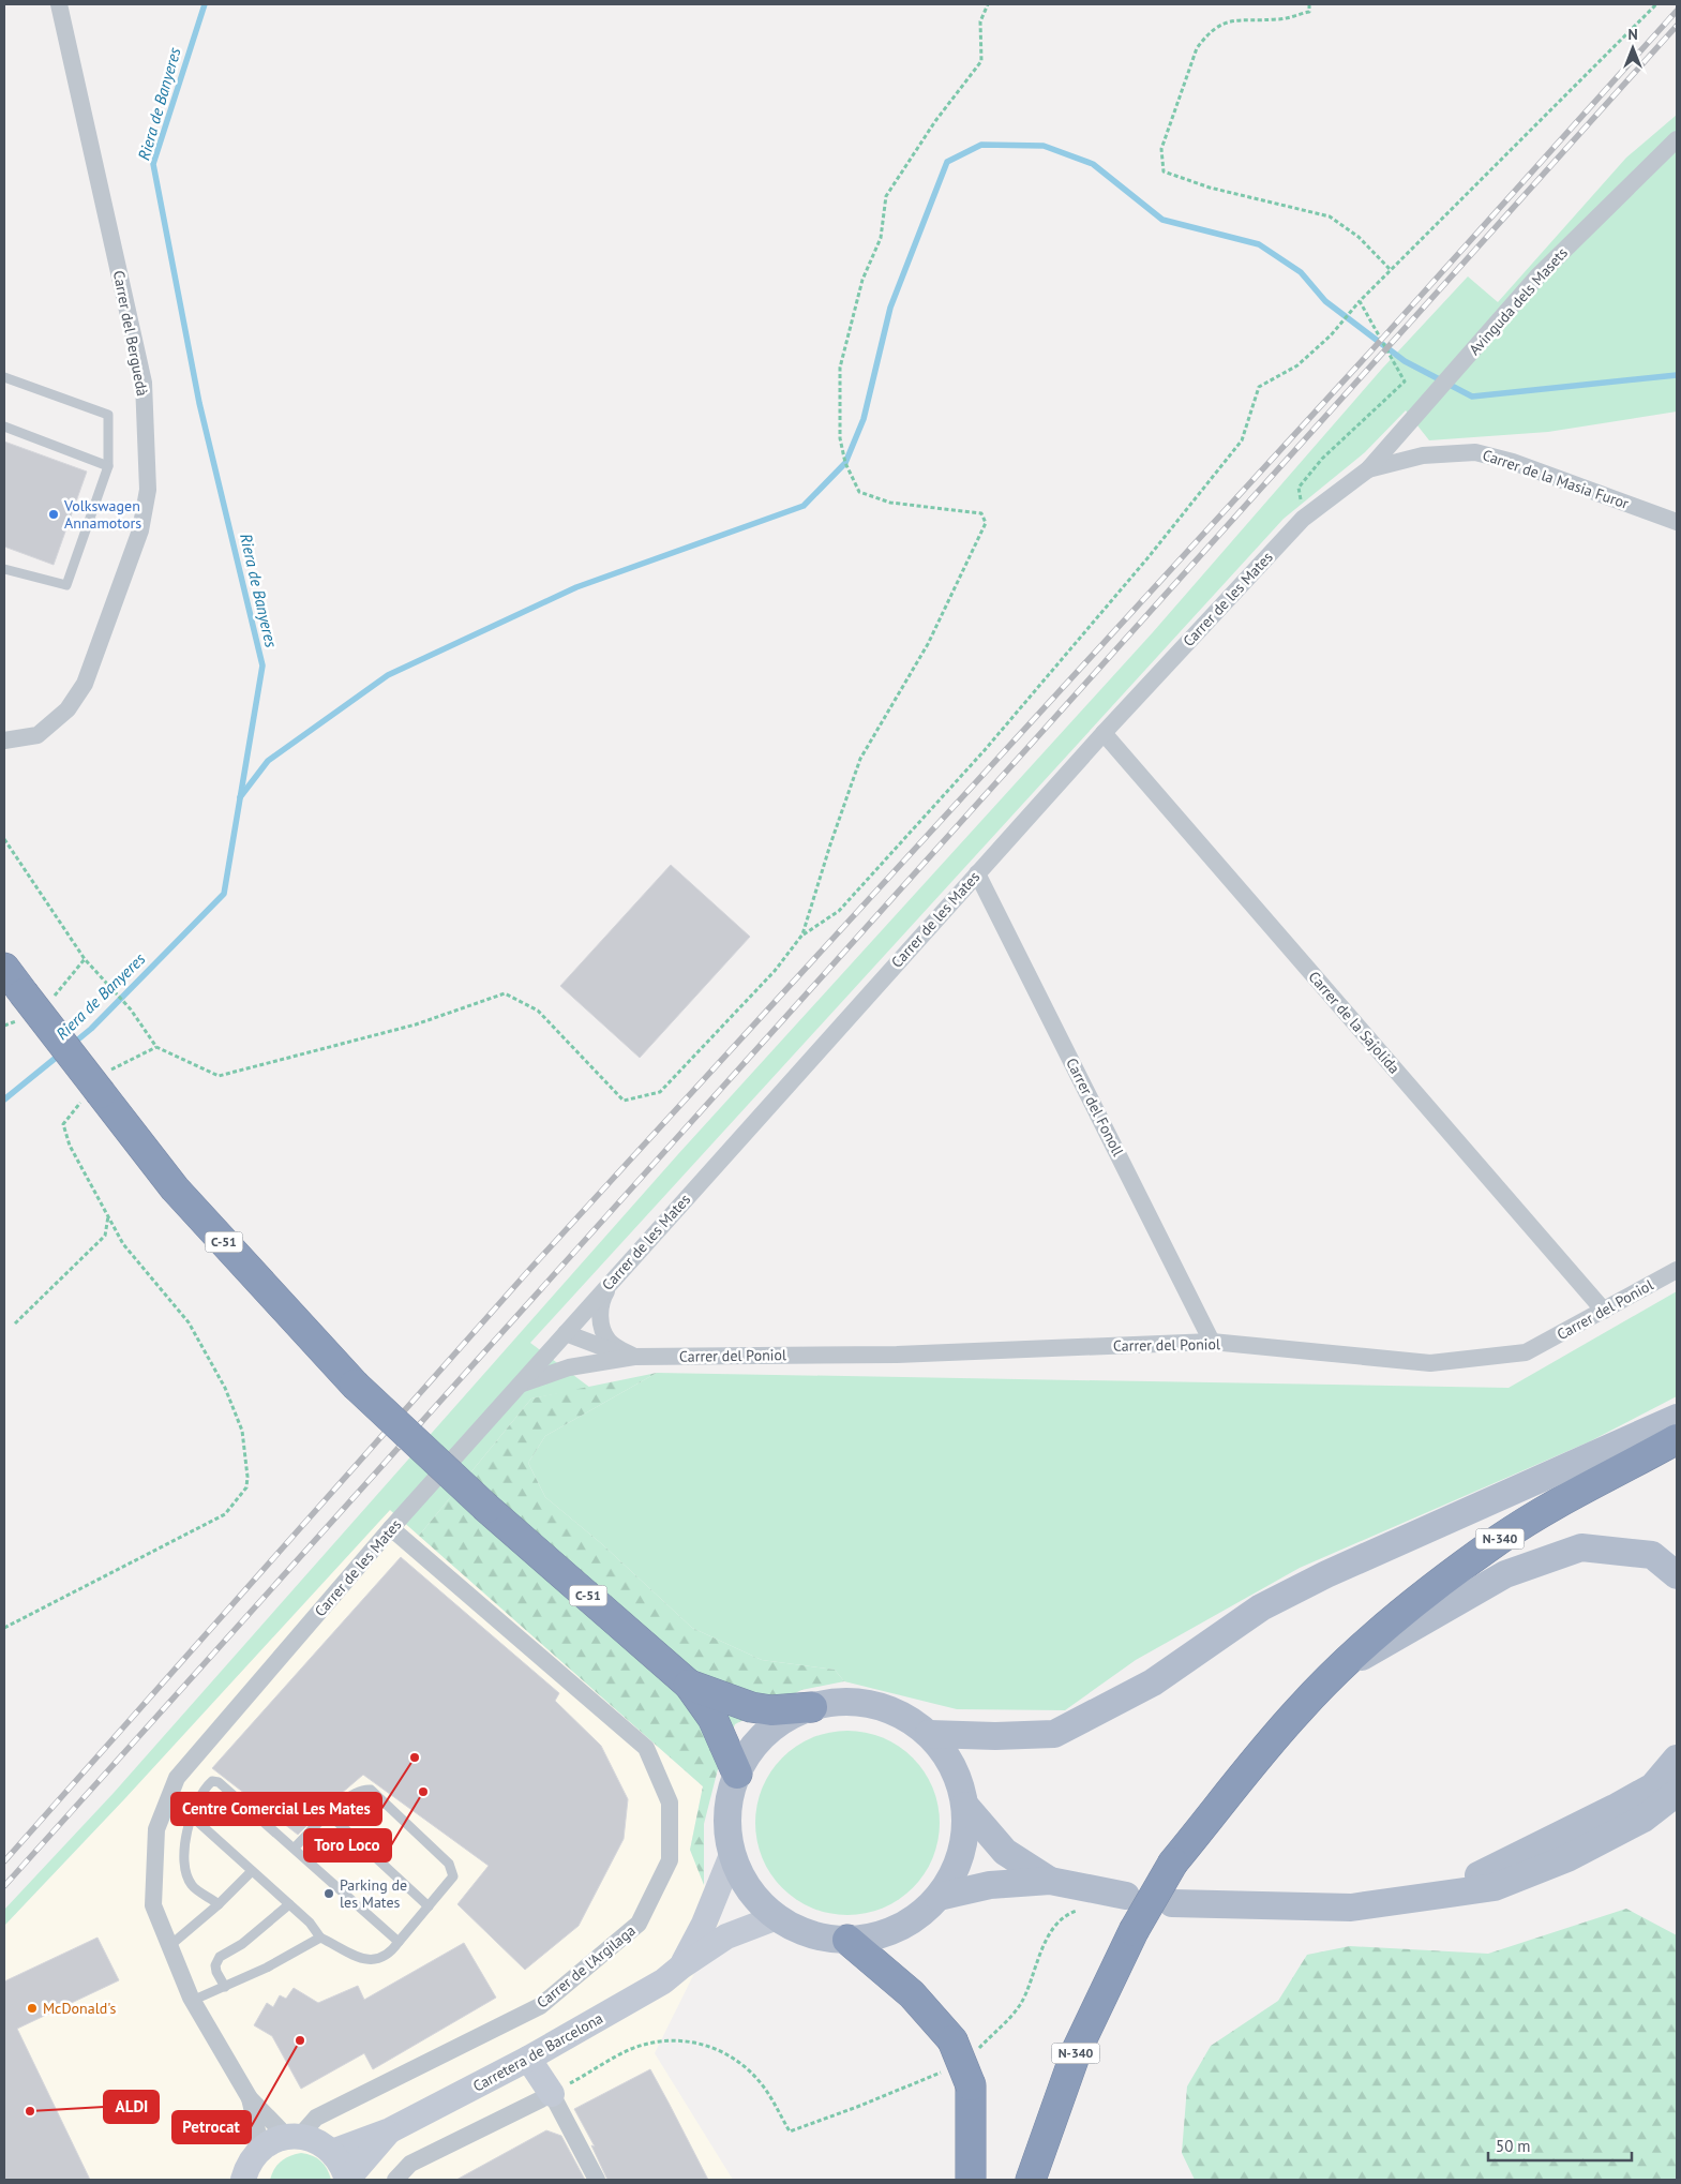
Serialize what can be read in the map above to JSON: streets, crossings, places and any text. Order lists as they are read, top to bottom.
{
  "streets": {
    "highway": ["C-51", "N-340"],
    "street": [
      "Avinguda dels Masets",
      "Carrer del Berguedà",
      "Carrer de la Masia Furor",
      "Carrer de les Mates",
      "Carrer de la Sajolida",
      "Carrer del Fonoll",
      "Carrer del Poniol",
      "Carrer de l'Argilaga",
      "Carretera de Barcelona"
    ]
  },
  "crossings": [
    ["Avinguda dels Masets", "Carrer de la Masia Furor"],
    ["Avinguda dels Masets", "Carrer de les Mates"],
    ["Carrer de la Masia Furor", "Carrer de les Mates"],
    ["Carrer de les Mates", "Carrer de la Sajolida"],
    ["Carrer de les Mates", "Carrer del Fonoll"],
    ["Carrer de les Mates", "Carrer del Poniol"],
    ["Carrer de les Mates", "Carrer de l'Argilaga"],
    ["Carrer de la Sajolida", "Carrer del Poniol"],
    ["Carrer del Fonoll", "Carrer del Poniol"]
  ],
  "water": ["Riera de Banyeres"],
  "places": [
    "Volkswagen Annamotors",
    "Centre Comercial Les Mates",
    "Toro Loco",
    "Parking de les Mates",
    "McDonald's",
    "Petrocat",
    "ALDI"
  ],
  "scale_bar": "50 m",
  "north": "top"
}
